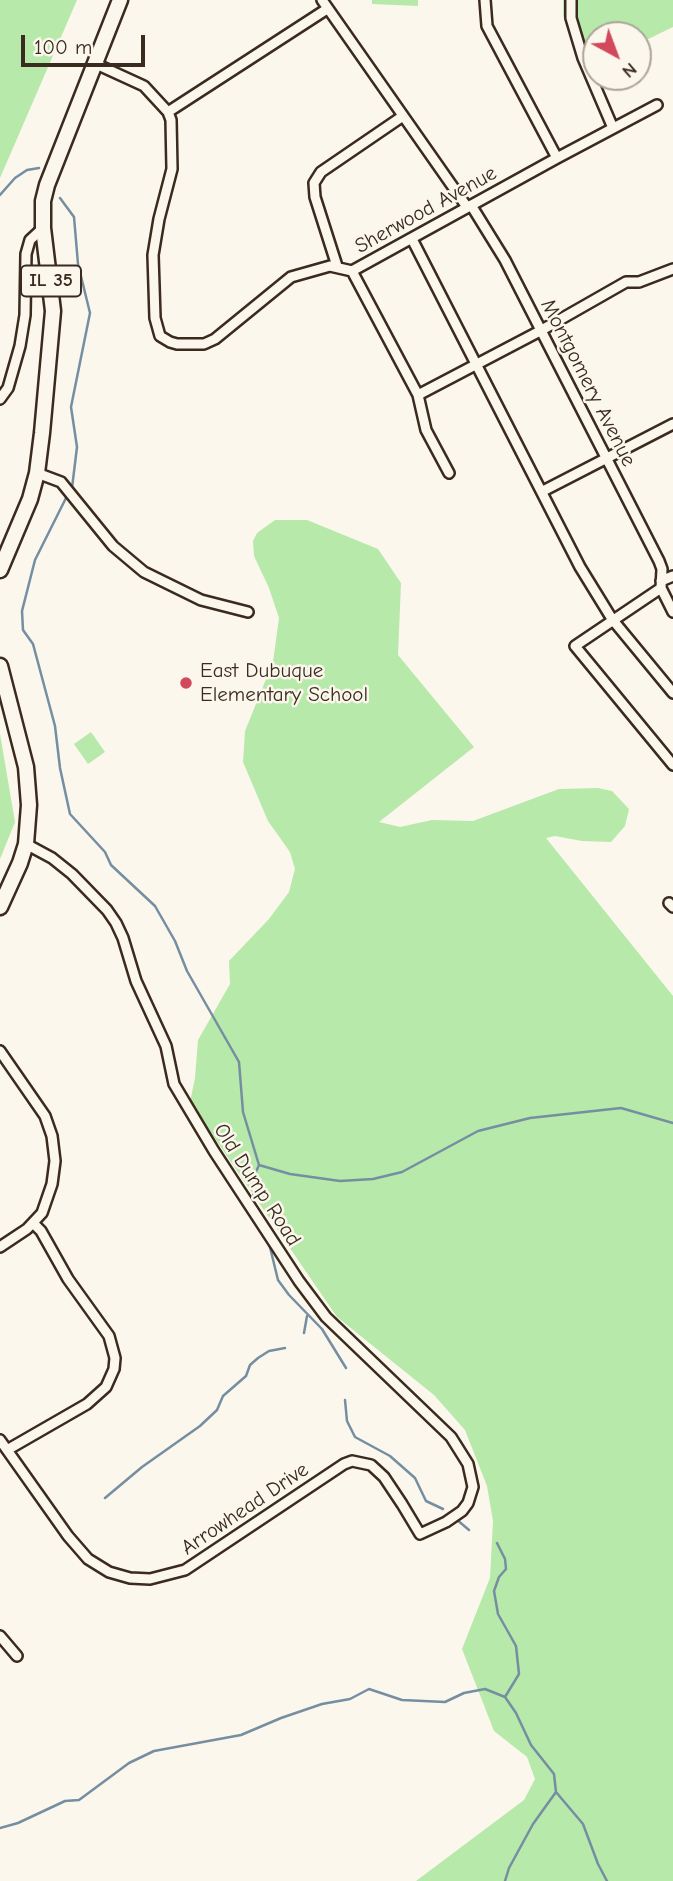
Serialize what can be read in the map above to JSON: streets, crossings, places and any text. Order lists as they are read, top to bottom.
{
  "streets": {
    "main road": ["IL 35"],
    "street": [
      "Sherwood Avenue",
      "Montgomery Avenue",
      "Old Dump Road",
      "Arrowhead Drive"
    ]
  },
  "crossings": [
    ["Sherwood Avenue", "Montgomery Avenue"],
    ["Old Dump Road", "Arrowhead Drive"]
  ],
  "places": ["East Dubuque Elementary School"],
  "scale_bar": "100 m",
  "north": "bottom right"
}
